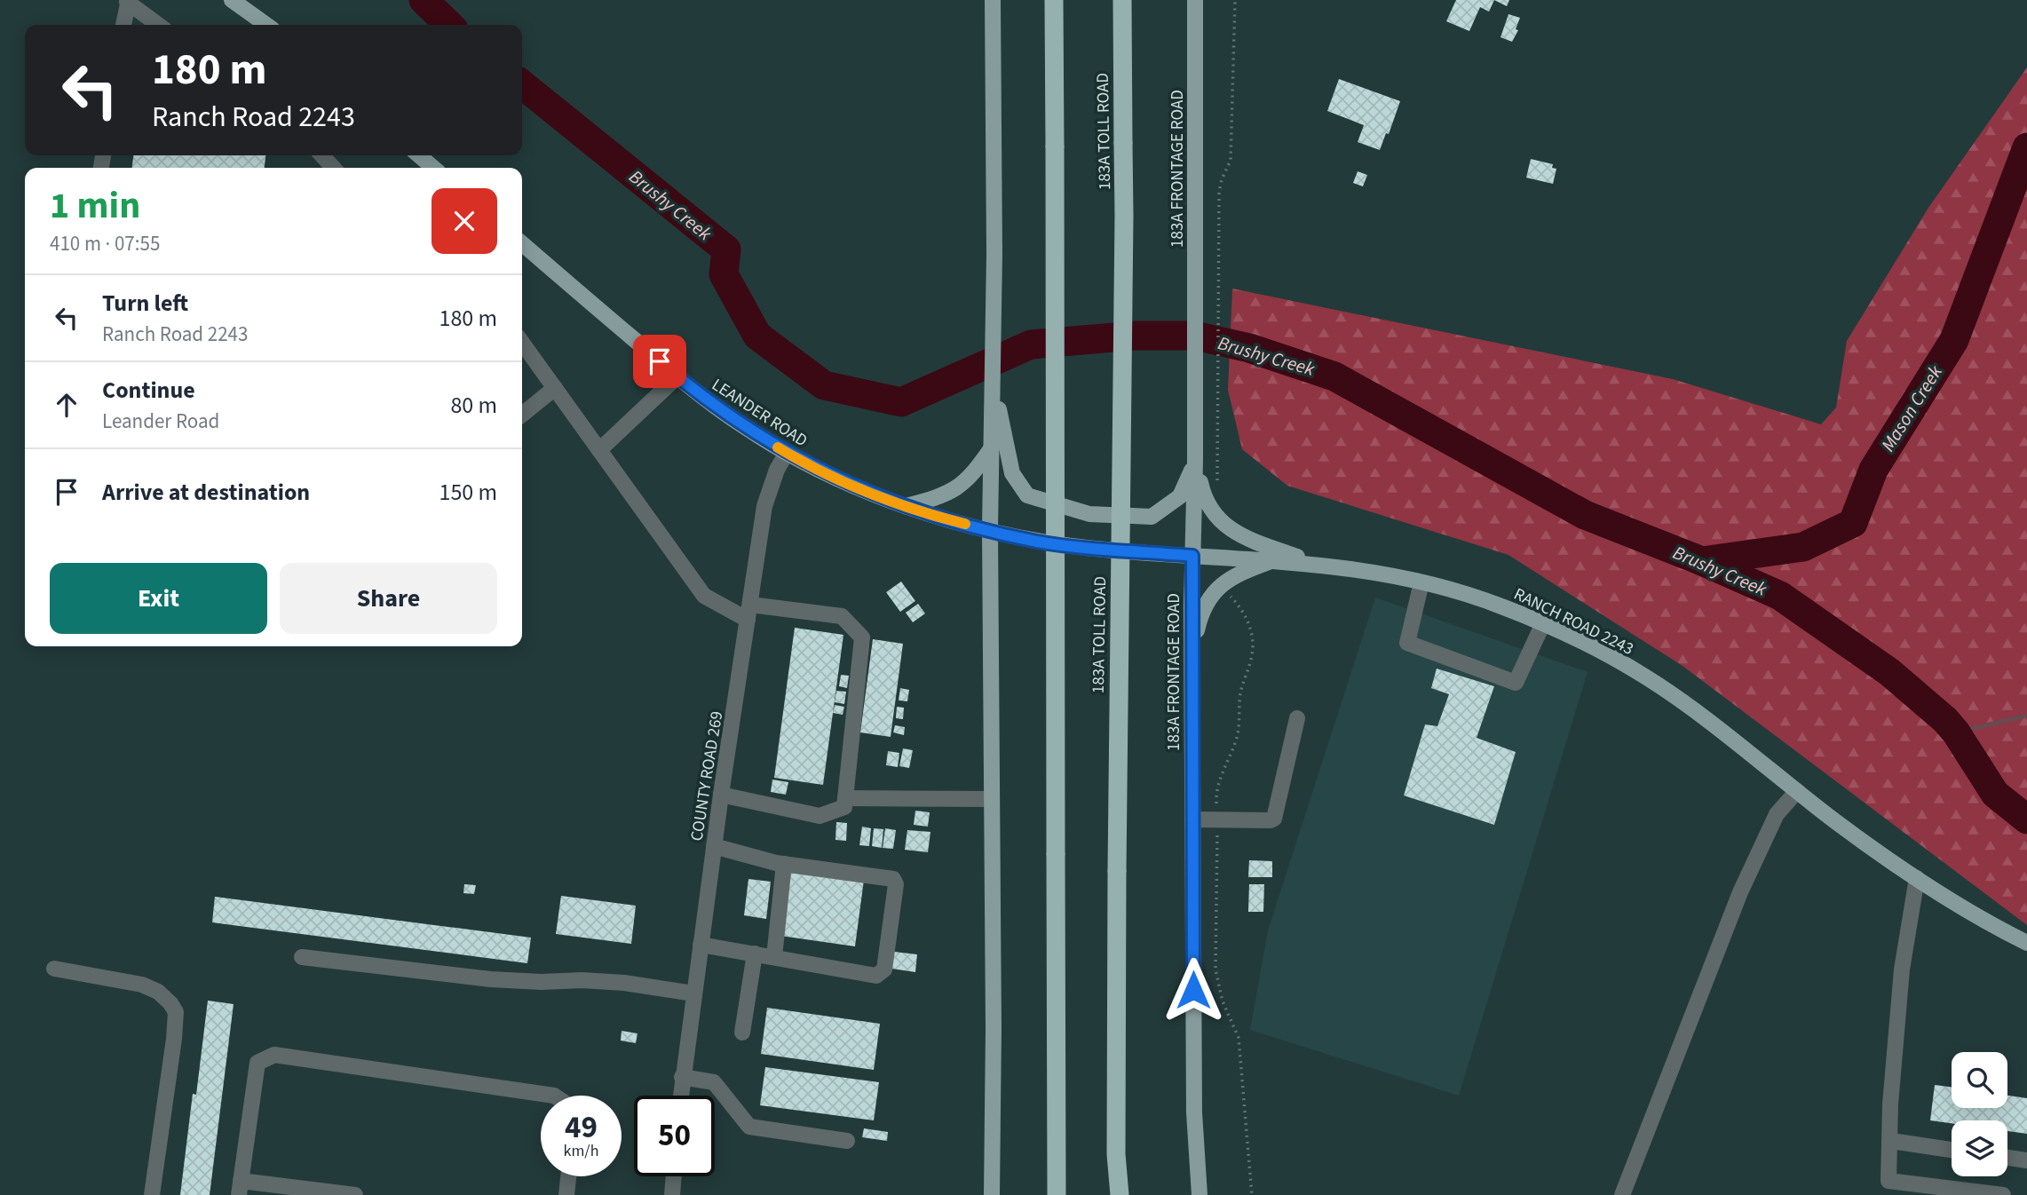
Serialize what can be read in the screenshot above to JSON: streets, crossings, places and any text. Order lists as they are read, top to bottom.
{
  "streets": {
    "highway": ["183A TOLL ROAD"],
    "main road": ["183A FRONTAGE ROAD", "LEANDER ROAD", "RANCH ROAD 2243"],
    "street": ["COUNTY ROAD 269"]
  },
  "crossings": [
    ["183A FRONTAGE ROAD", "RANCH ROAD 2243"],
    ["LEANDER ROAD", "RANCH ROAD 2243"],
    ["LEANDER ROAD", "COUNTY ROAD 269"]
  ],
  "water": ["Brushy Creek", "Mason Creek"],
  "page": {
    "turn": ["180 m", "Ranch Road 2243"],
    "heading": ["1 min", "410 m · 07:55"],
    "list": [
      {
        "name": "Turn left",
        "note": "Ranch Road 2243",
        "value": "180 m"
      },
      {
        "name": "Continue",
        "note": "Leander Road",
        "value": "80 m"
      },
      {
        "name": "Arrive at destination",
        "value": "150 m"
      }
    ],
    "buttons": ["Exit", "Share"],
    "speed": "49 km/h",
    "limit": "50"
  }
}
